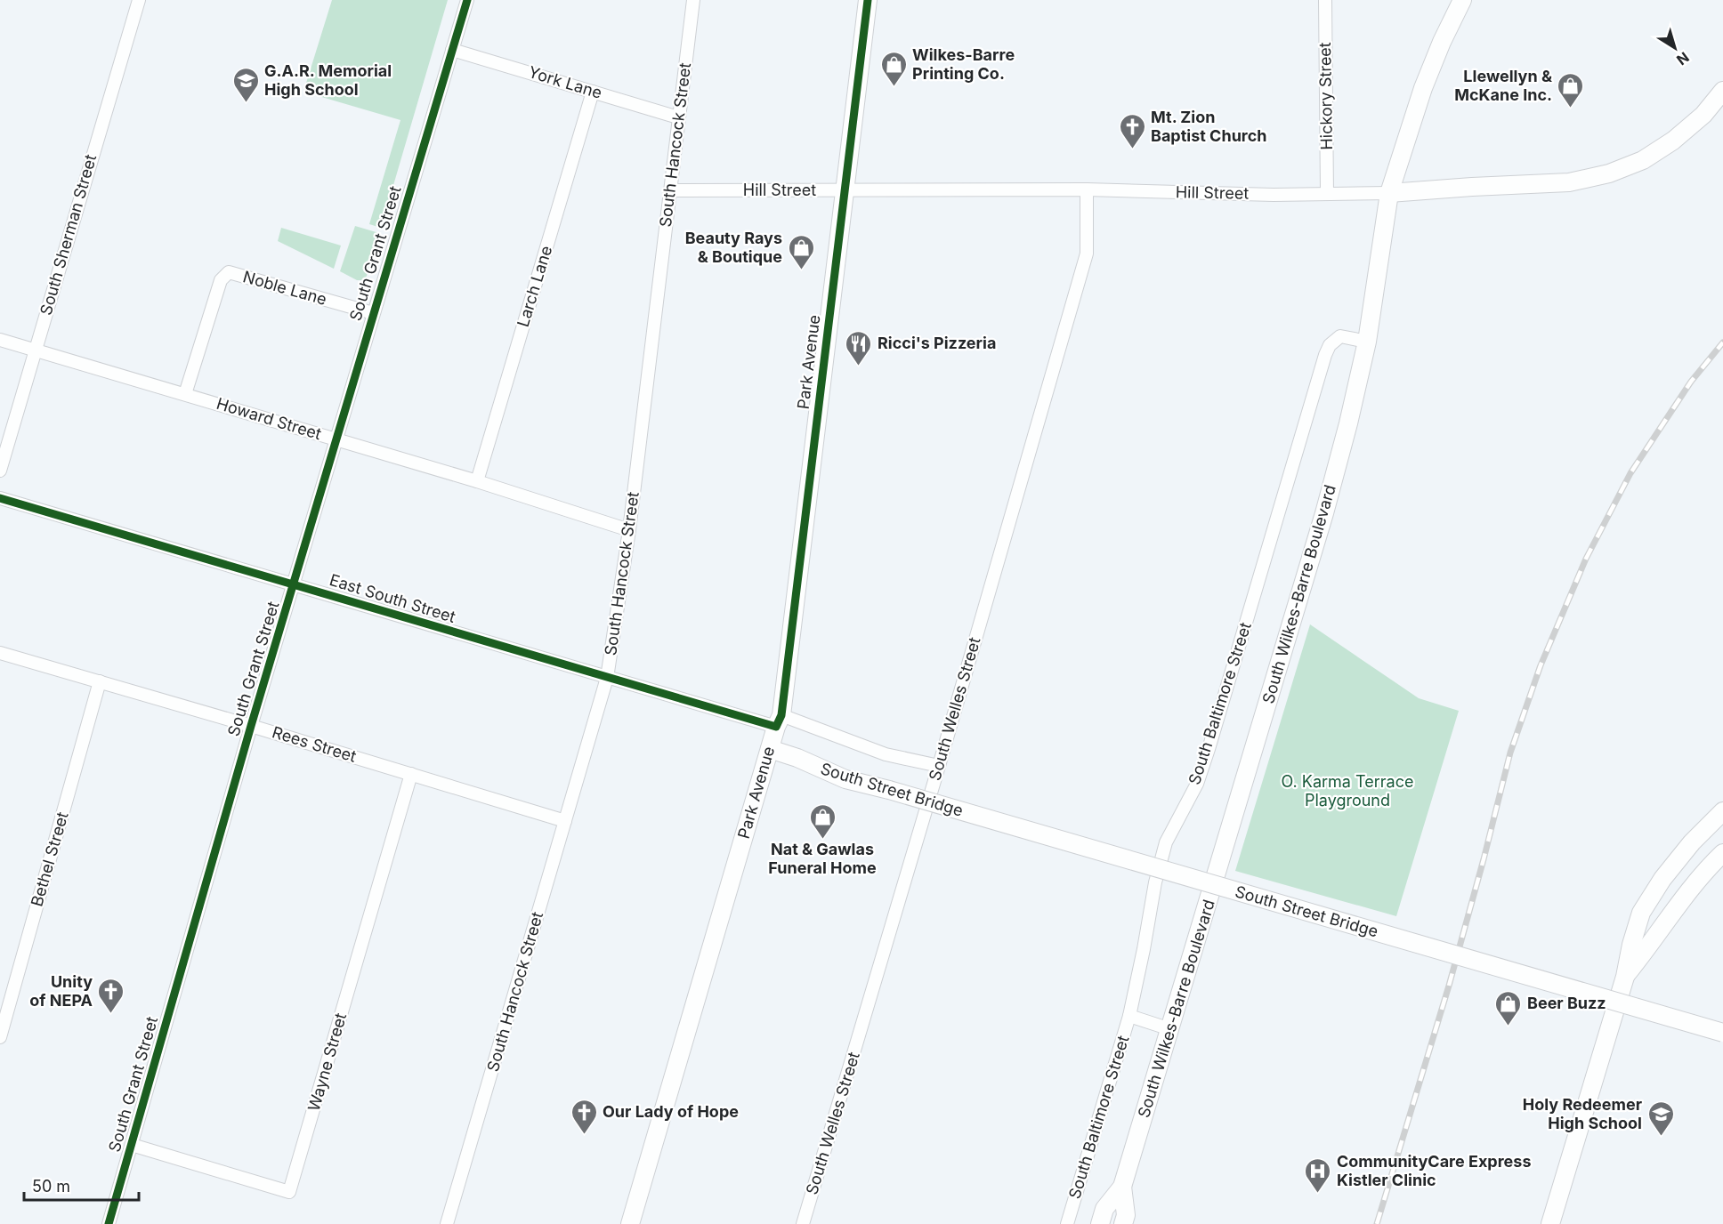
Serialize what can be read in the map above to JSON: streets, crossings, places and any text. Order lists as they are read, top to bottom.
{
  "streets": {
    "main road": [
      "Hill Street",
      "Park Avenue",
      "South Wilkes-Barre Boulevard",
      "South Street Bridge"
    ],
    "street": [
      "York Lane",
      "Hickory Street",
      "South Hancock Street",
      "South Sherman Street",
      "South Grant Street",
      "Larch Lane",
      "Noble Lane",
      "Howard Street",
      "East South Street",
      "South Baltimore Street",
      "South Welles Street",
      "Rees Street",
      "Bethel Street",
      "Wayne Street"
    ]
  },
  "crossings": [
    ["York Lane", "South Hancock Street"],
    ["York Lane", "South Grant Street"],
    ["York Lane", "Larch Lane"],
    ["Hickory Street", "Hill Street"],
    ["South Hancock Street", "Hill Street"],
    ["South Hancock Street", "Howard Street"],
    ["South Hancock Street", "East South Street"],
    ["South Hancock Street", "Rees Street"],
    ["Hill Street", "Park Avenue"],
    ["Hill Street", "South Wilkes-Barre Boulevard"],
    ["Hill Street", "South Welles Street"],
    ["South Sherman Street", "Howard Street"],
    ["South Grant Street", "Noble Lane"],
    ["South Grant Street", "Howard Street"],
    ["South Grant Street", "East South Street"],
    ["South Grant Street", "Rees Street"],
    ["South Grant Street", "Wayne Street"],
    ["Larch Lane", "Howard Street"],
    ["Noble Lane", "Howard Street"],
    ["Park Avenue", "East South Street"],
    ["Park Avenue", "South Street Bridge"],
    ["South Wilkes-Barre Boulevard", "South Baltimore Street"],
    ["East South Street", "South Welles Street"],
    ["Rees Street", "Bethel Street"],
    ["Rees Street", "Wayne Street"]
  ],
  "parks": ["O. Karma Terrace Playground"],
  "places": {
    "shop": [
      "Wilkes-Barre Printing Co.",
      "Llewellyn & McKane Inc.",
      "Beauty Rays & Boutique",
      "Nat & Gawlas Funeral Home",
      "Beer Buzz"
    ],
    "school or university": ["G.A.R. Memorial High School", "Holy Redeemer High School"],
    "church": ["Mt. Zion Baptist Church", "Unity of NEPA", "Our Lady of Hope"],
    "restaurant": ["Ricci's Pizzeria"],
    "hospital": ["CommunityCare Express Kistler Clinic"]
  },
  "scale_bar": "50 m",
  "north": "bottom right"
}
